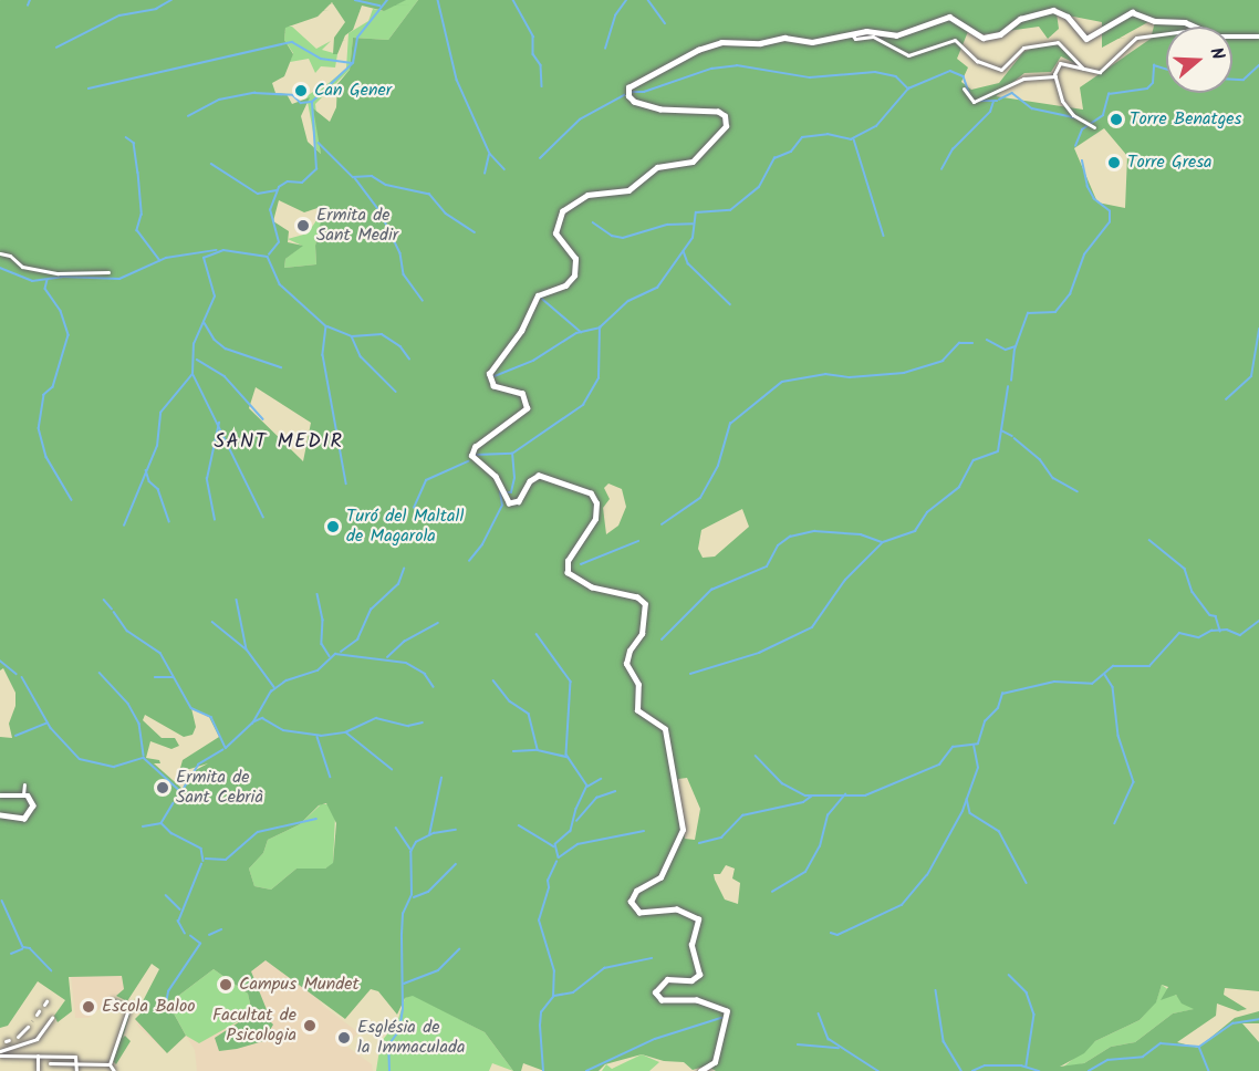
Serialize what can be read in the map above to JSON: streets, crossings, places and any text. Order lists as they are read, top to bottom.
{
  "districts": ["SANT MEDIR"],
  "places": [
    "Can Gener",
    "Torre Benatges",
    "Torre Gresa",
    "Ermita de Sant Medir",
    "Turó del Maltall de Magarola",
    "Ermita de Sant Cebrià",
    "Campus Mundet",
    "Escola Baloo",
    "Facultat de Psicologia",
    "Església de la Immaculada"
  ],
  "north": "right"
}
